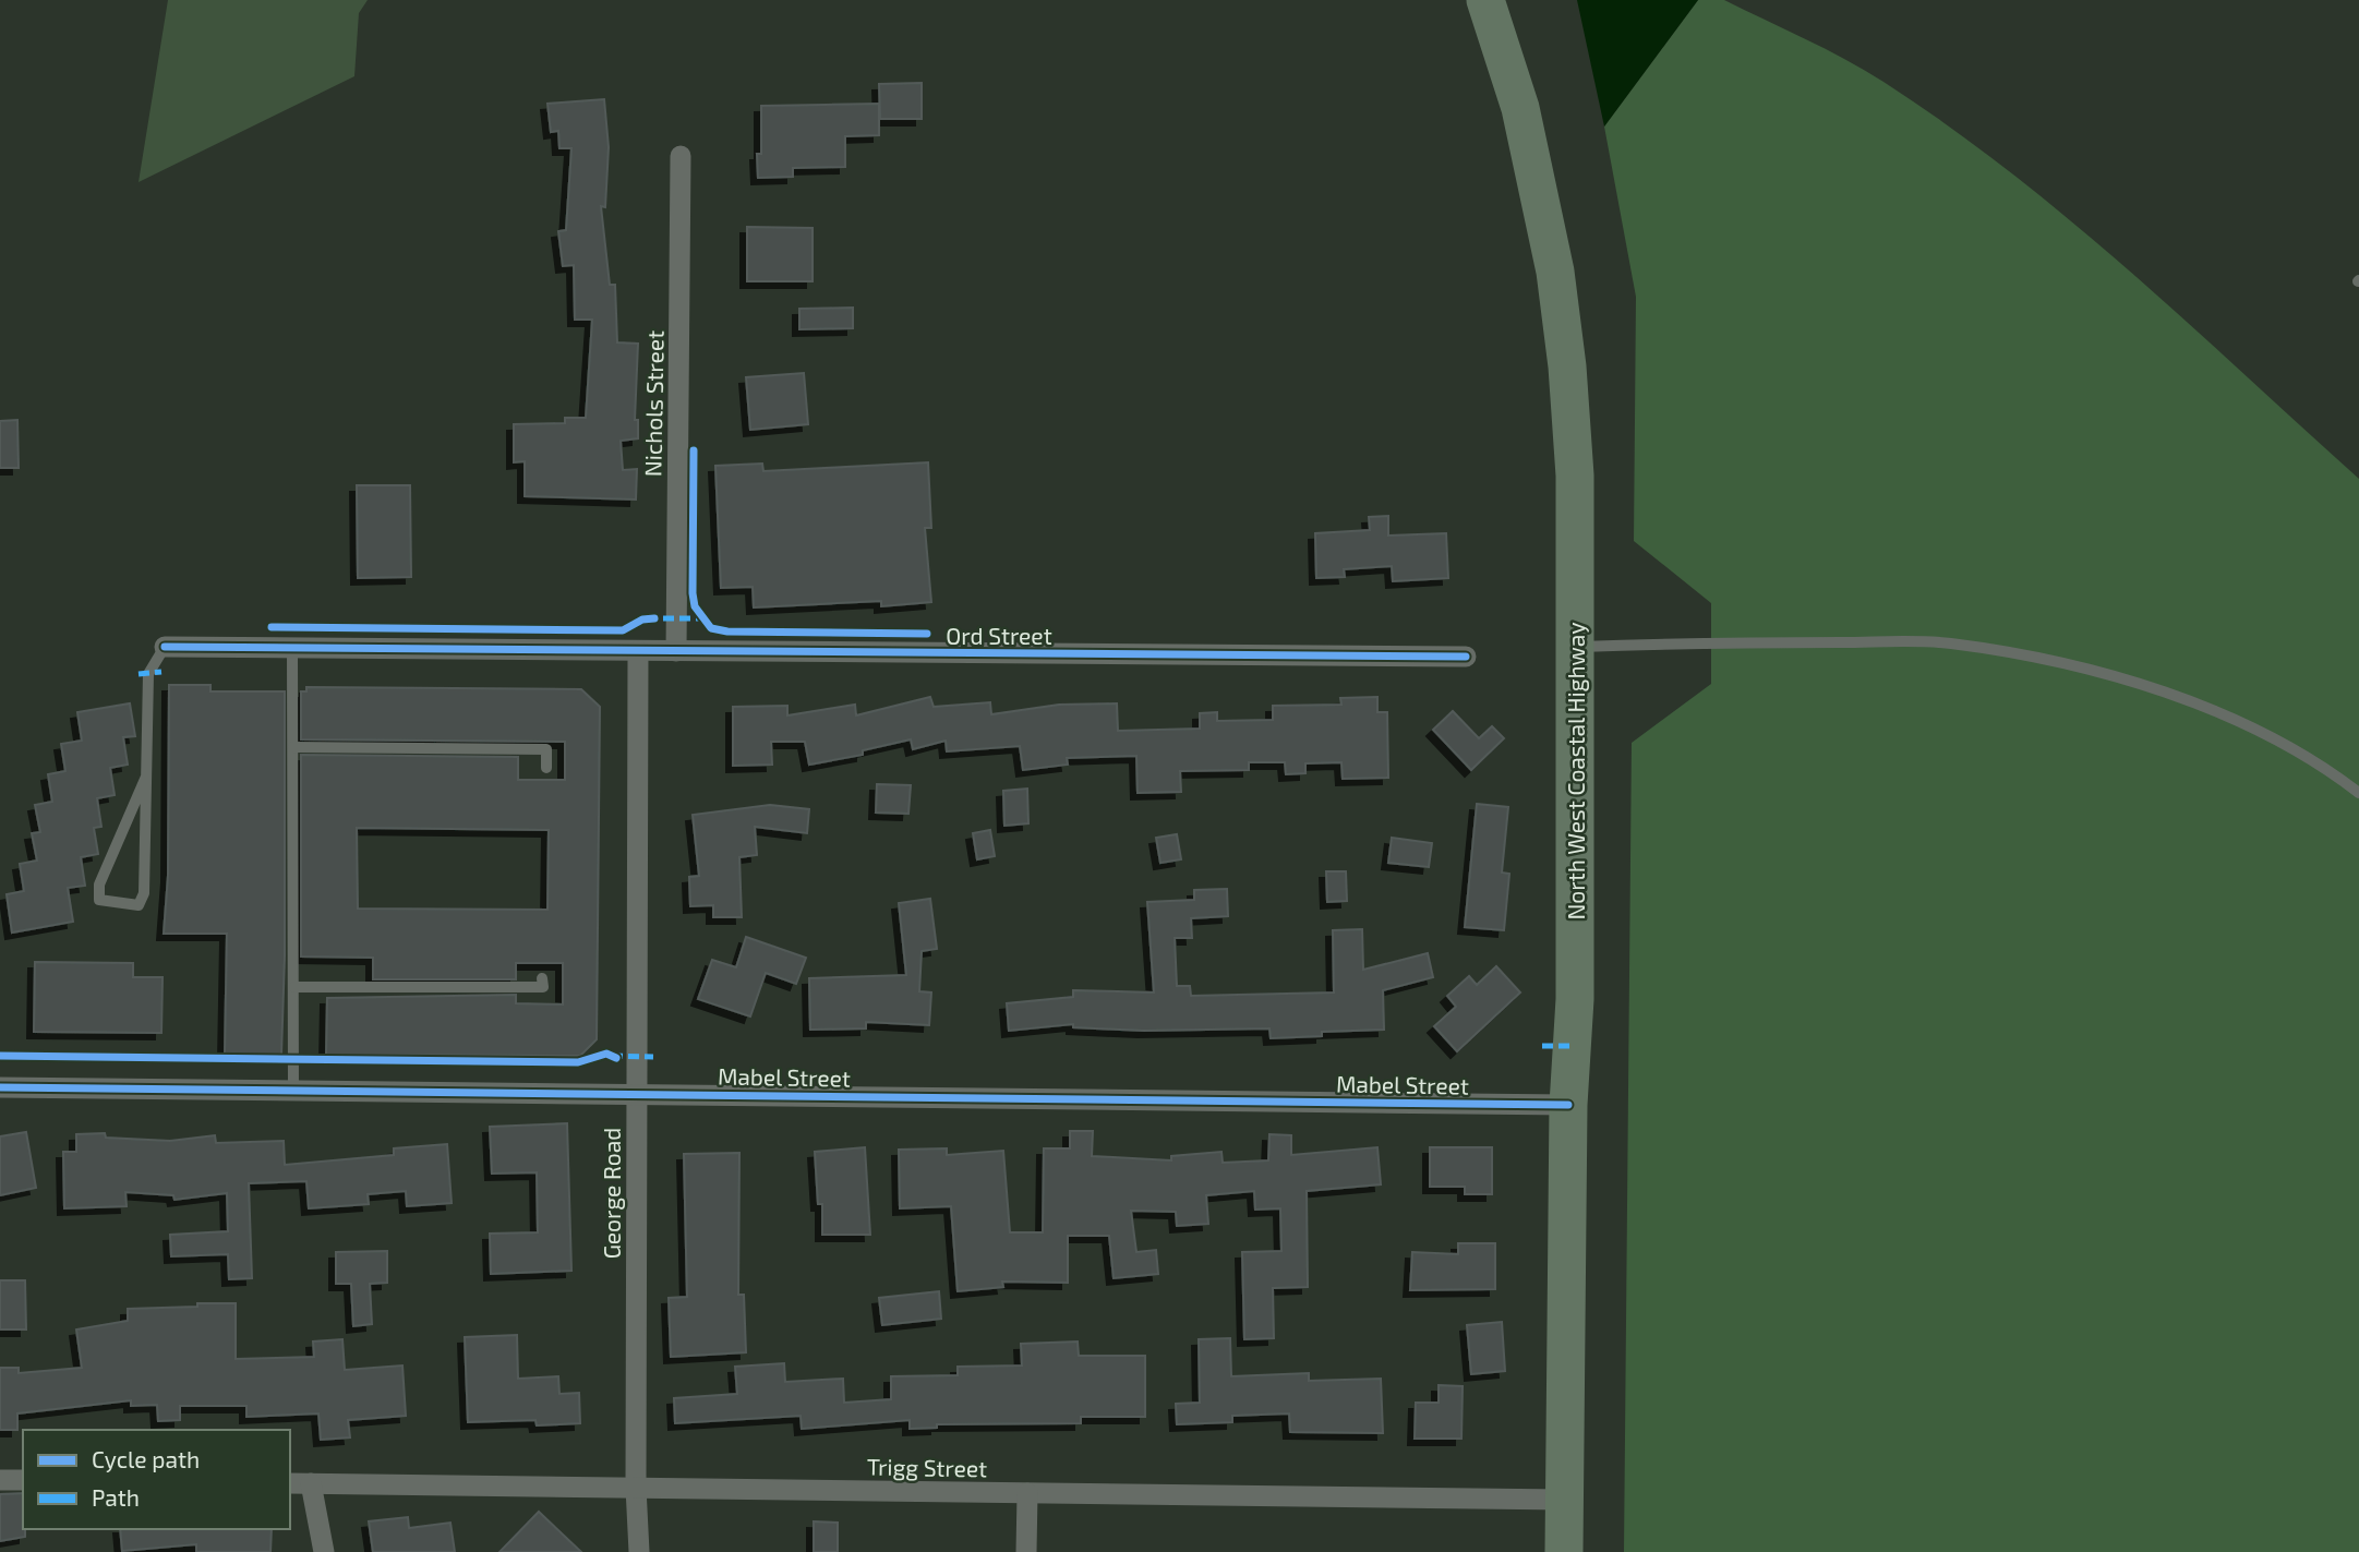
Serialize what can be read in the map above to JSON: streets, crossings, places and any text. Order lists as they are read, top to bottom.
{
  "streets": {
    "highway": ["North West Coastal Highway"],
    "street": [
      "Nichols Street",
      "Ord Street",
      "Mabel Street",
      "George Road",
      "Trigg Street"
    ]
  },
  "crossings": [
    ["Nichols Street", "Ord Street"],
    ["Ord Street", "George Road"],
    ["North West Coastal Highway", "Mabel Street"],
    ["North West Coastal Highway", "Trigg Street"],
    ["Mabel Street", "George Road"],
    ["George Road", "Trigg Street"]
  ],
  "legend": ["Cycle path", "Path"]
}
